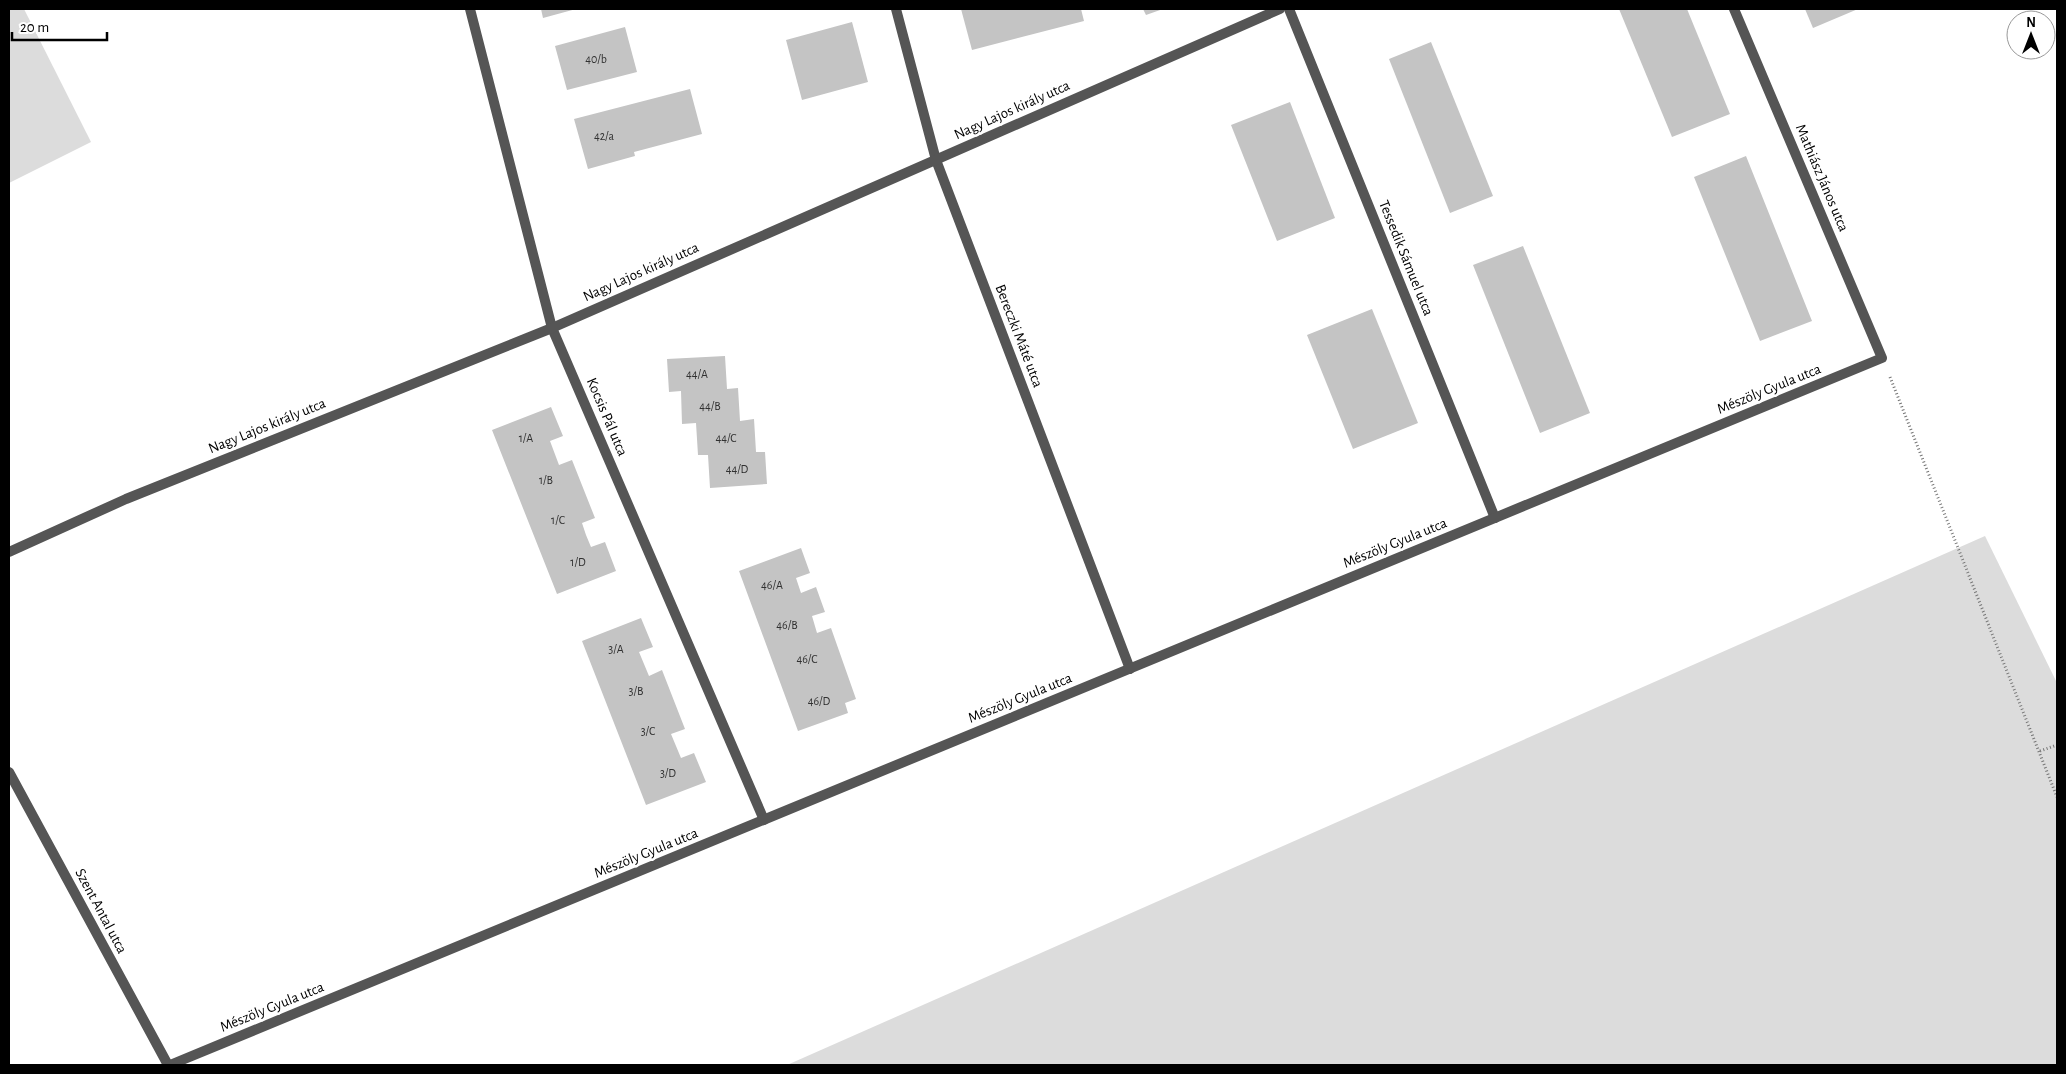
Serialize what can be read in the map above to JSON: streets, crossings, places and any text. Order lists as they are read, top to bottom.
{
  "streets": {
    "street": [
      "Nagy Lajos király utca",
      "Mathiász János utca",
      "Tessedik Sámuel utca",
      "Bereczki Máté utca",
      "Mészöly Gyula utca",
      "Kocsis Pál utca",
      "Szent Antal utca"
    ]
  },
  "crossings": [
    ["Nagy Lajos király utca", "Bereczki Máté utca"],
    ["Nagy Lajos király utca", "Kocsis Pál utca"],
    ["Mathiász János utca", "Mészöly Gyula utca"],
    ["Tessedik Sámuel utca", "Mészöly Gyula utca"],
    ["Bereczki Máté utca", "Mészöly Gyula utca"],
    ["Mészöly Gyula utca", "Kocsis Pál utca"],
    ["Mészöly Gyula utca", "Szent Antal utca"]
  ],
  "house_numbers": [
    "40/b",
    "42/a",
    "44/A",
    "44/B",
    "1/A",
    "44/C",
    "44/D",
    "1/B",
    "1/C",
    "1/D",
    "46/A",
    "46/B",
    "3/A",
    "46/C",
    "3/B",
    "46/D",
    "3/C",
    "3/D"
  ],
  "scale_bar": "20 m",
  "north": "top"
}
